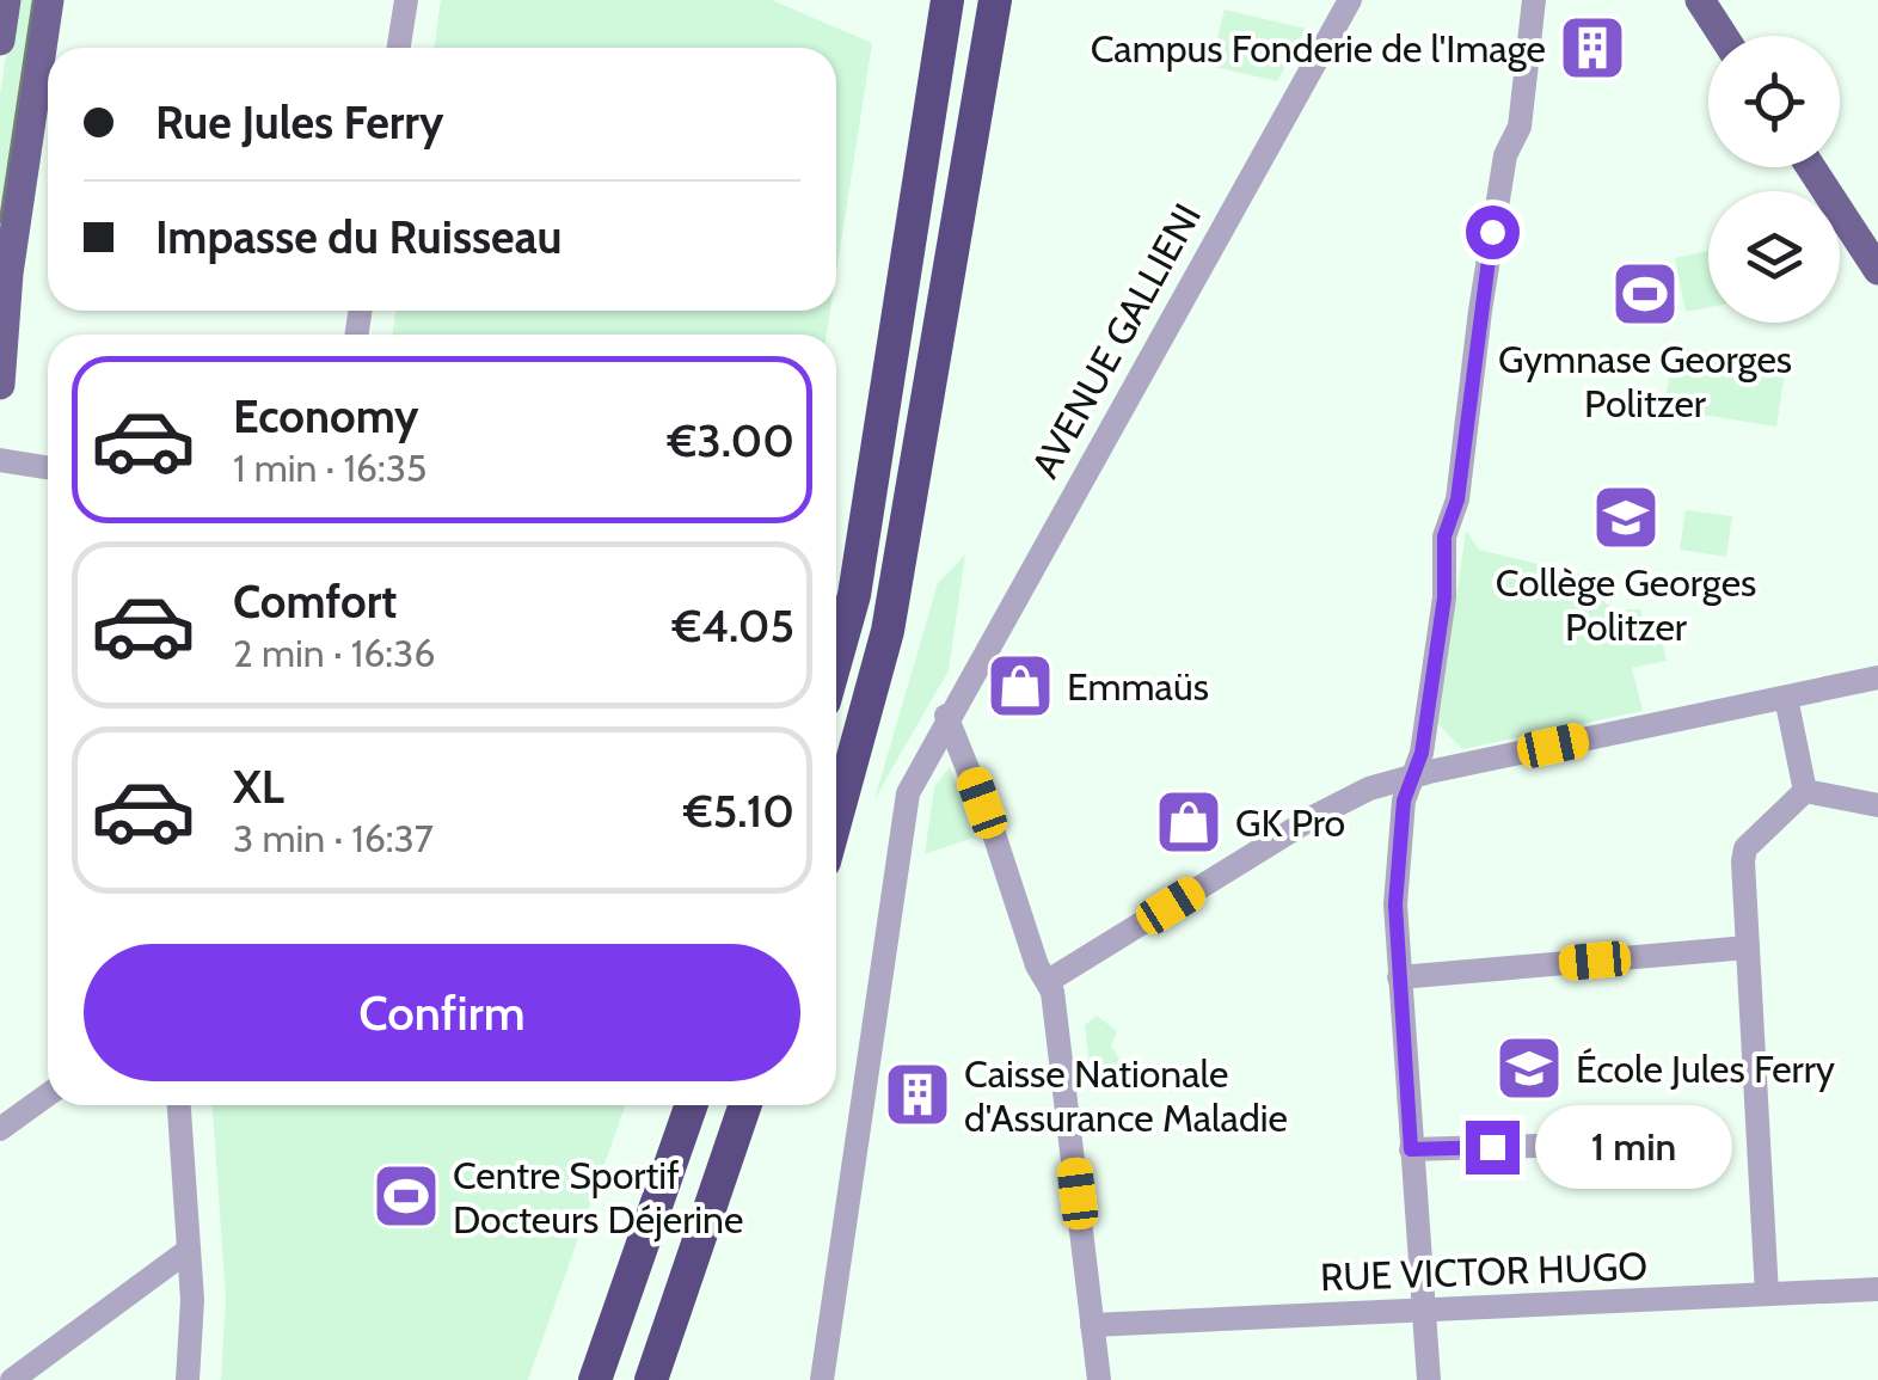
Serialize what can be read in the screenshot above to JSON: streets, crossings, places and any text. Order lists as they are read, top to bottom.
{
  "streets": {
    "street": ["AVENUE GALLIENI", "RUE VICTOR HUGO"]
  },
  "places": {
    "building": ["Campus Fonderie de l'Image", "Caisse Nationale d'Assurance Maladie"],
    "sports": ["Gymnase Georges Politzer", "Centre Sportif Docteurs Déjerine"],
    "school or university": ["Collège Georges Politzer", "École Jules Ferry"],
    "shop": ["Emmaüs", "GK Pro"]
  },
  "page": {
    "banner": ["Rue Jules Ferry", "Impasse du Ruisseau"],
    "list": [
      {
        "name": "Economy",
        "note": "1 min · 16:35",
        "value": "€3.00"
      },
      {
        "name": "Comfort",
        "note": "2 min · 16:36",
        "value": "€4.05"
      },
      {
        "name": "XL",
        "note": "3 min · 16:37",
        "value": "€5.10"
      }
    ],
    "buttons": "Confirm",
    "bubble": "1 min"
  }
}
